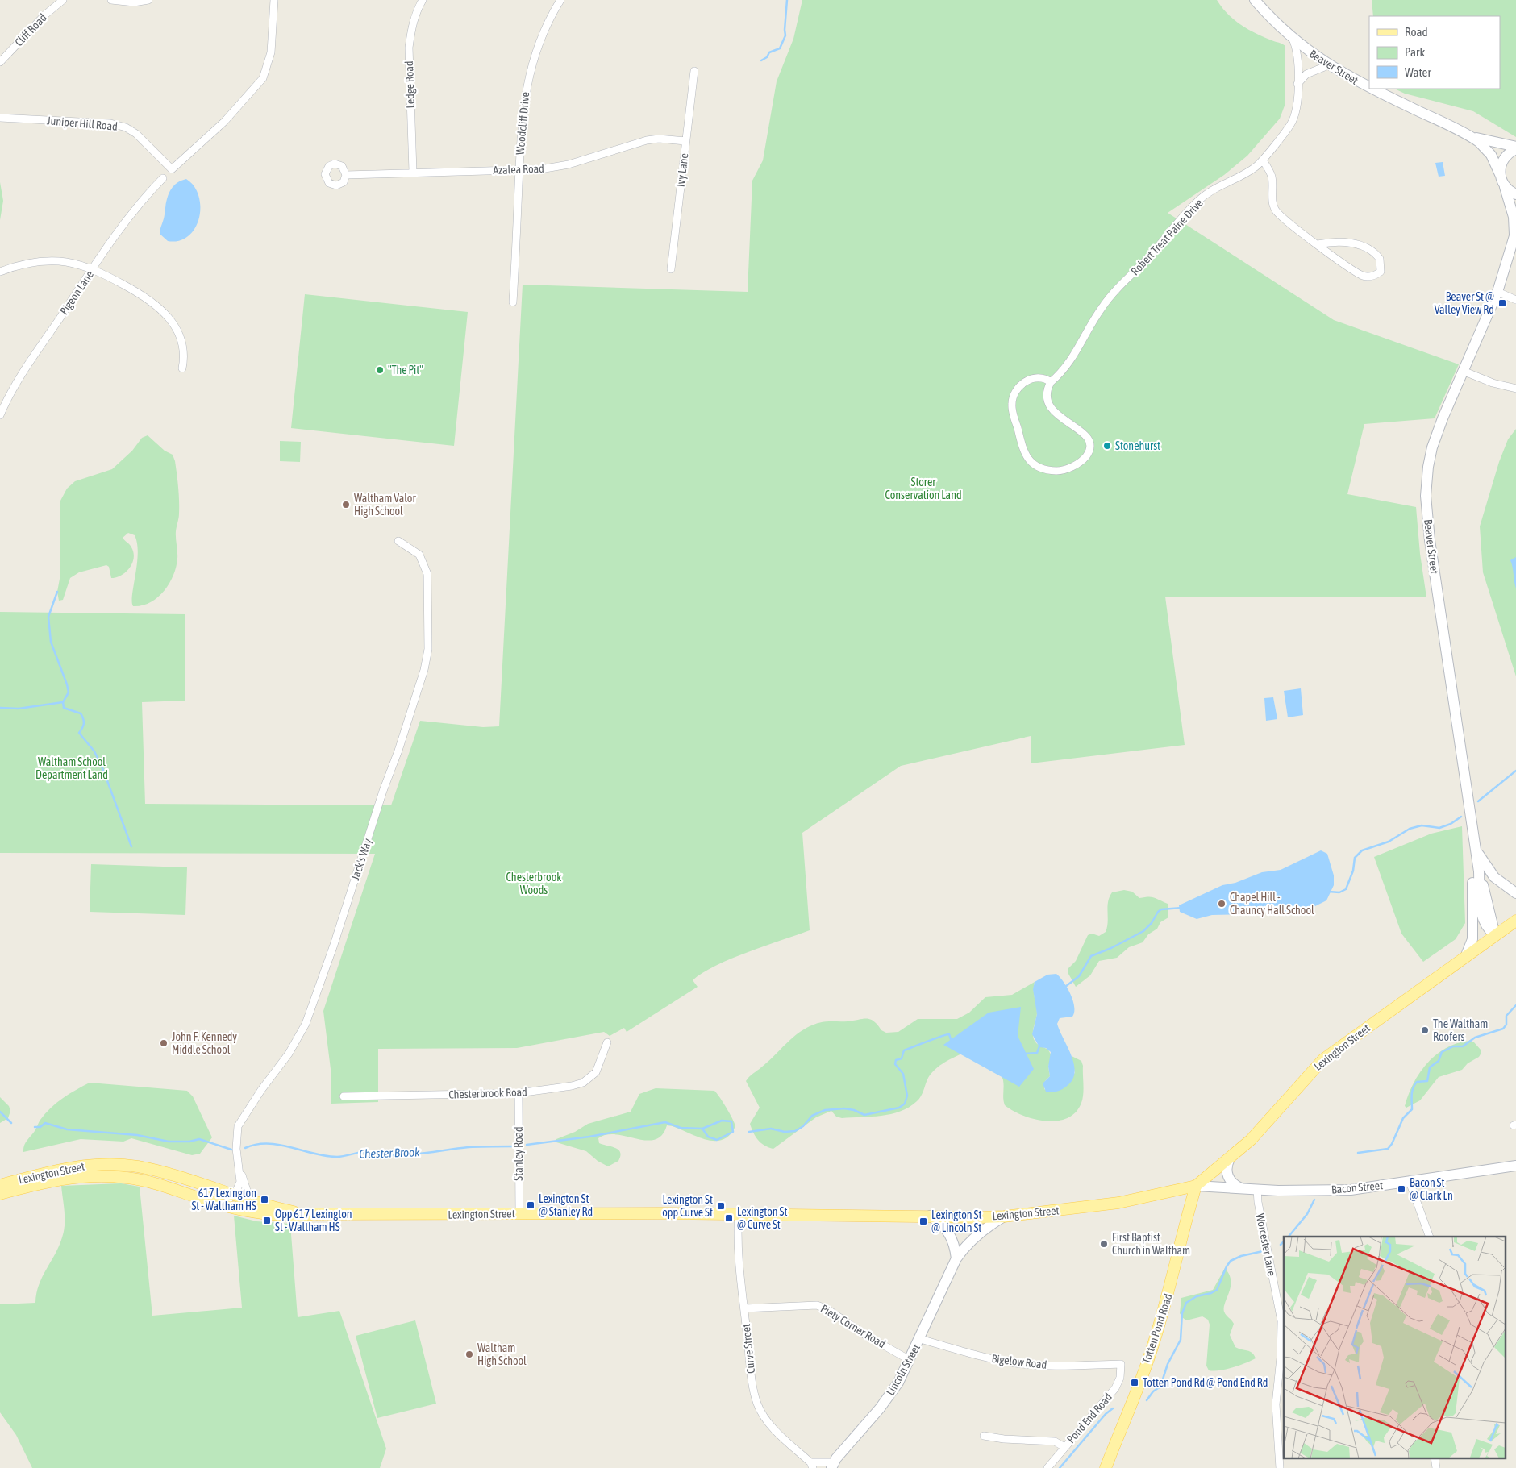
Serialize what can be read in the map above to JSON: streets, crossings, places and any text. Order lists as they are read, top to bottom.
{
  "streets": {
    "main road": [
      "Beaver Street",
      "Lexington Street",
      "Bacon Street",
      "Totten Pond Road",
      "Lincoln Street"
    ],
    "street": [
      "Cliff Road",
      "Ledge Road",
      "Juniper Hill Road",
      "Woodcliff Drive",
      "Azalea Road",
      "Ivy Lane",
      "Robert Treat Paine Drive",
      "Pigeon Lane",
      "Jack's Way",
      "Chesterbrook Road",
      "Stanley Road",
      "Worcester Lane",
      "Piety Corner Road",
      "Curve Street",
      "Bigelow Road",
      "Pond End Road"
    ]
  },
  "crossings": [
    ["Beaver Street", "Robert Treat Paine Drive"],
    ["Beaver Street", "Lexington Street"],
    ["Ledge Road", "Azalea Road"],
    ["Woodcliff Drive", "Azalea Road"],
    ["Azalea Road", "Ivy Lane"],
    ["Jack's Way", "Lexington Street"],
    ["Lexington Street", "Stanley Road"],
    ["Lexington Street", "Bacon Street"],
    ["Lexington Street", "Totten Pond Road"],
    ["Lexington Street", "Curve Street"],
    ["Lexington Street", "Lincoln Street"],
    ["Chesterbrook Road", "Stanley Road"],
    ["Bacon Street", "Worcester Lane"],
    ["Bacon Street", "Totten Pond Road"],
    ["Piety Corner Road", "Curve Street"],
    ["Piety Corner Road", "Lincoln Street"],
    ["Curve Street", "Lincoln Street"],
    ["Bigelow Road", "Lincoln Street"],
    ["Bigelow Road", "Pond End Road"]
  ],
  "water": ["Chester Brook"],
  "parks": ["Storer Conservation Land", "Waltham School Department Land", "Chesterbrook Woods"],
  "places": {
    "transit": [
      "Beaver St @ Valley View Rd",
      "Bacon St @ Clark Ln",
      "617 Lexington St - Waltham HS",
      "Lexington St @ Stanley Rd",
      "Lexington St opp Curve St",
      "Lexington St @ Curve St",
      "Opp 617 Lexington St - Waltham HS",
      "Lexington St @ Lincoln St",
      "Totten Pond Rd @ Pond End Rd"
    ],
    "other": [
      "\"The Pit\"",
      "Stonehurst",
      "Waltham Valor High School",
      "Chapel Hill - Chauncy Hall School",
      "The Waltham Roofers",
      "John F. Kennedy Middle School",
      "First Baptist Church in Waltham",
      "Waltham High School"
    ]
  },
  "legend": ["Road", "Park", "Water"]
}
